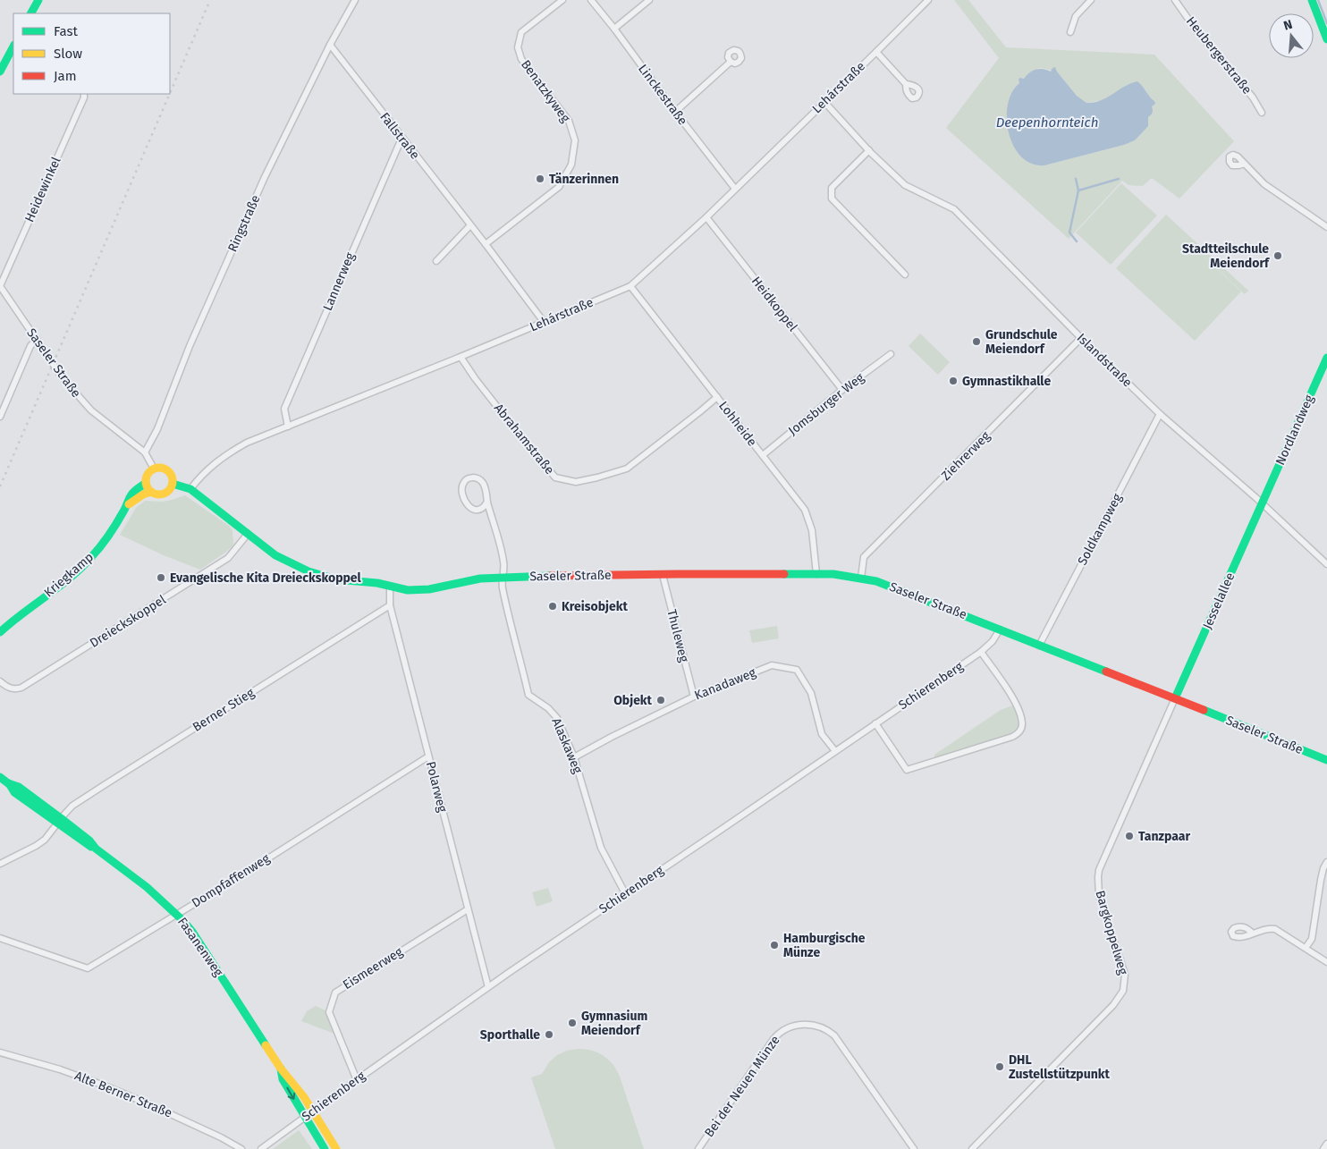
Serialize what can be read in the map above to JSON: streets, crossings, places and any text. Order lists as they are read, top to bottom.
{
  "streets": {
    "street": [
      "Heubergerstraße",
      "Lehárstraße",
      "Benatzkyweg",
      "Linckestraße",
      "Fallstraße",
      "Heidewinkel",
      "Ringstraße",
      "Lannerweg",
      "Heidkoppel",
      "Islandstraße",
      "Saseler Straße",
      "Jomsburger Weg",
      "Lohheide",
      "Nordlandweg",
      "Abrahamstraße",
      "Ziehrerweg",
      "Soldkampweg",
      "Kriegkamp",
      "Jesselallee",
      "Dreieckskoppel",
      "Thuleweg",
      "Kanadaweg",
      "Schierenberg",
      "Berner Stieg",
      "Alaskaweg",
      "Polarweg",
      "Dompfaffenweg",
      "Bargkoppelweg",
      "Fasanenweg",
      "Eismeerweg",
      "Bei der Neuen Münze",
      "Alte Berner Straße"
    ]
  },
  "crossings": [
    ["Lehárstraße", "Linckestraße"],
    ["Lehárstraße", "Fallstraße"],
    ["Lehárstraße", "Lannerweg"],
    ["Lehárstraße", "Heidkoppel"],
    ["Lehárstraße", "Islandstraße"],
    ["Lehárstraße", "Saseler Straße"],
    ["Lehárstraße", "Lohheide"],
    ["Lehárstraße", "Abrahamstraße"],
    ["Benatzkyweg", "Fallstraße"],
    ["Fallstraße", "Ringstraße"],
    ["Fallstraße", "Lannerweg"],
    ["Heidewinkel", "Saseler Straße"],
    ["Ringstraße", "Saseler Straße"],
    ["Heidkoppel", "Jomsburger Weg"],
    ["Islandstraße", "Nordlandweg"],
    ["Islandstraße", "Ziehrerweg"],
    ["Islandstraße", "Soldkampweg"],
    ["Islandstraße", "Jesselallee"],
    ["Saseler Straße", "Lohheide"],
    ["Saseler Straße", "Ziehrerweg"],
    ["Saseler Straße", "Soldkampweg"],
    ["Saseler Straße", "Kriegkamp"],
    ["Saseler Straße", "Jesselallee"],
    ["Saseler Straße", "Dreieckskoppel"],
    ["Saseler Straße", "Thuleweg"],
    ["Saseler Straße", "Schierenberg"],
    ["Saseler Straße", "Alaskaweg"],
    ["Saseler Straße", "Polarweg"],
    ["Saseler Straße", "Bargkoppelweg"],
    ["Jomsburger Weg", "Lohheide"],
    ["Lohheide", "Abrahamstraße"],
    ["Nordlandweg", "Jesselallee"],
    ["Jesselallee", "Bargkoppelweg"],
    ["Thuleweg", "Kanadaweg"],
    ["Kanadaweg", "Schierenberg"],
    ["Kanadaweg", "Alaskaweg"],
    ["Schierenberg", "Alaskaweg"],
    ["Schierenberg", "Polarweg"],
    ["Schierenberg", "Fasanenweg"],
    ["Schierenberg", "Eismeerweg"],
    ["Berner Stieg", "Polarweg"],
    ["Berner Stieg", "Fasanenweg"],
    ["Polarweg", "Dompfaffenweg"],
    ["Polarweg", "Eismeerweg"],
    ["Dompfaffenweg", "Fasanenweg"]
  ],
  "water": ["Deepenhornteich"],
  "places": [
    "Tänzerinnen",
    "Stadtteilschule Meiendorf",
    "Grundschule Meiendorf",
    "Gymnastikhalle",
    "Evangelische Kita Dreieckskoppel",
    "Kreisobjekt",
    "Objekt",
    "Tanzpaar",
    "Hamburgische Münze",
    "Gymnasium Meiendorf",
    "Sporthalle",
    "DHL Zustellstützpunkt"
  ],
  "legend": ["Fast", "Slow", "Jam"],
  "north": "top"
}
